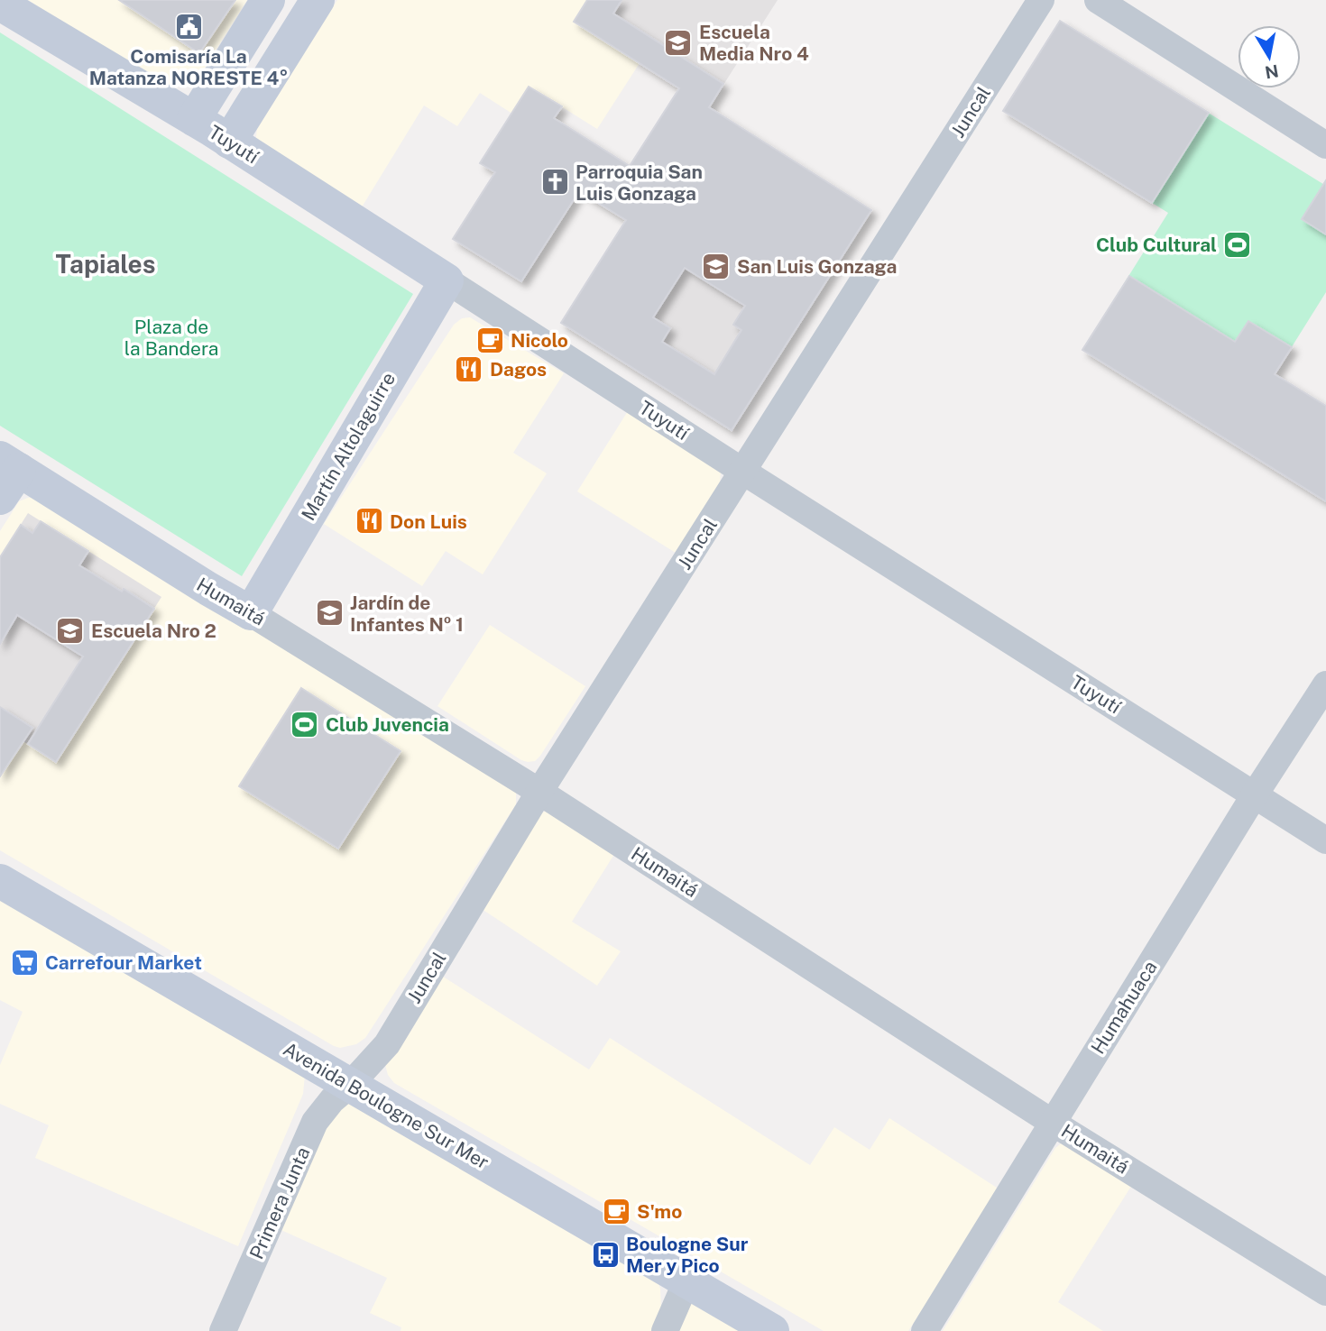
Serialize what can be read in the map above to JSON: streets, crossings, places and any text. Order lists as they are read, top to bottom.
{
  "streets": {
    "street": [
      "Juncal",
      "Tuyutí",
      "Martín Altolaguirre",
      "Humaitá",
      "Humahuaca",
      "Avenida Boulogne Sur Mer",
      "Primera Junta"
    ]
  },
  "crossings": [
    ["Juncal", "Tuyutí"],
    ["Juncal", "Humaitá"],
    ["Juncal", "Avenida Boulogne Sur Mer"],
    ["Juncal", "Primera Junta"],
    ["Tuyutí", "Martín Altolaguirre"],
    ["Tuyutí", "Humahuaca"],
    ["Martín Altolaguirre", "Humaitá"],
    ["Humaitá", "Humahuaca"],
    ["Avenida Boulogne Sur Mer", "Primera Junta"]
  ],
  "districts": ["Tapiales"],
  "parks": ["Plaza de la Bandera"],
  "places": {
    "public building": ["Comisaría La Matanza NORESTE 4°"],
    "school or university": [
      "Escuela Media Nro 4",
      "San Luis Gonzaga",
      "Jardín de Infantes Nº 1",
      "Escuela Nro 2"
    ],
    "church": ["Parroquia San Luis Gonzaga"],
    "sports": ["Club Cultural", "Club Juvencia"],
    "cafe": ["Nicolo", "S'mo"],
    "restaurant": ["Dagos", "Don Luis"],
    "supermarket": ["Carrefour Market"],
    "bus stop": ["Boulogne Sur Mer y Pico"]
  },
  "north": "bottom"
}
